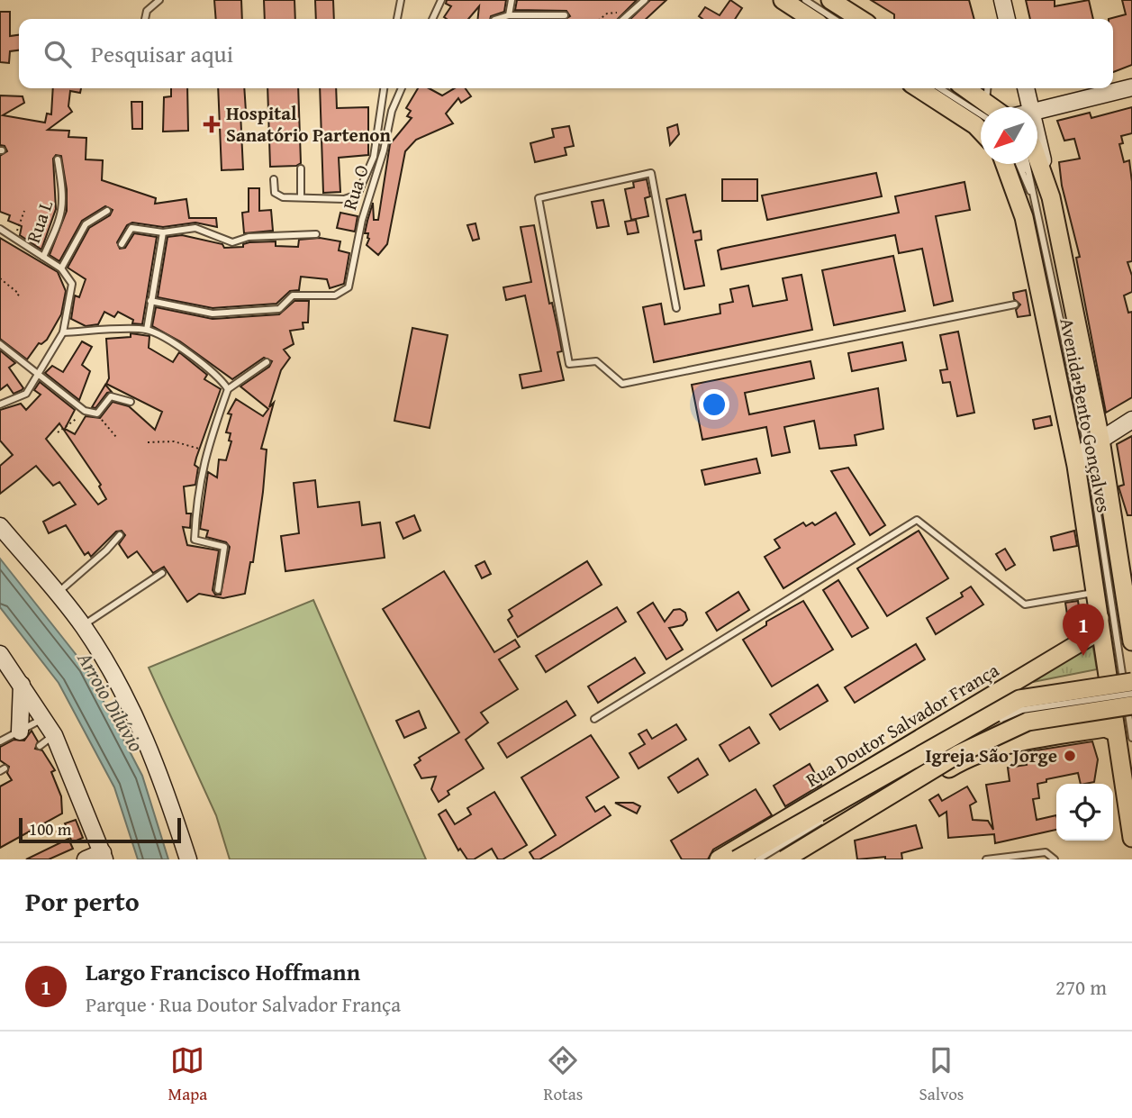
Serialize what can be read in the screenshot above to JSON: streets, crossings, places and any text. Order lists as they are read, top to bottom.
{
  "streets": {
    "main road": ["Avenida Bento Gonçalves", "Rua Doutor Salvador França"],
    "lane": ["Rua O", "Rua L"]
  },
  "crossings": [
    ["Avenida Bento Gonçalves", "Rua Doutor Salvador França"]
  ],
  "water": ["Arroio Dilúvio"],
  "places": {
    "health": ["Hospital Sanatório Partenon"],
    "other": ["Igreja São Jorge"]
  },
  "scale_bar": "100 m",
  "north": "bottom left",
  "page": {
    "search": "Pesquisar aqui",
    "pins": "1",
    "scale": "100 m",
    "heading": "Por perto",
    "list": [
      {
        "mark": "1",
        "name": "Largo Francisco Hoffmann",
        "note": "Parque · Rua Doutor Salvador França",
        "value": "270 m"
      }
    ],
    "nav": ["Mapa", "Rotas", "Salvos"]
  }
}
